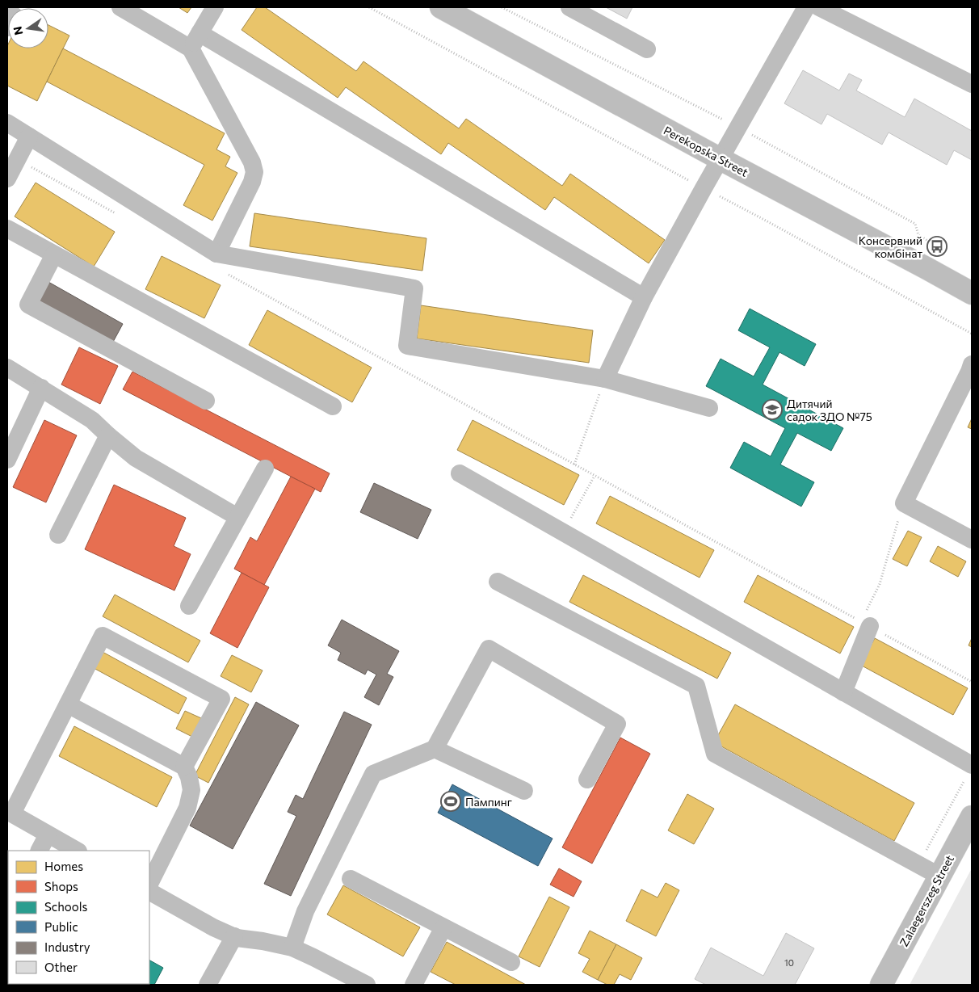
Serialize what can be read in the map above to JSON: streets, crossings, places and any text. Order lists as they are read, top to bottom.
{
  "streets": {
    "main road": ["Perekopska Street", "Zalaegerszeg Street"]
  },
  "places": {
    "bus stop": ["Консервний комбінат"],
    "school or university": ["Дитячий садок ЗДО №75"],
    "sports": ["Пампинг"]
  },
  "house_numbers": ["10"],
  "legend": [
    "Homes",
    "Shops",
    "Schools",
    "Public",
    "Industry",
    "Other"
  ],
  "north": "left"
}
